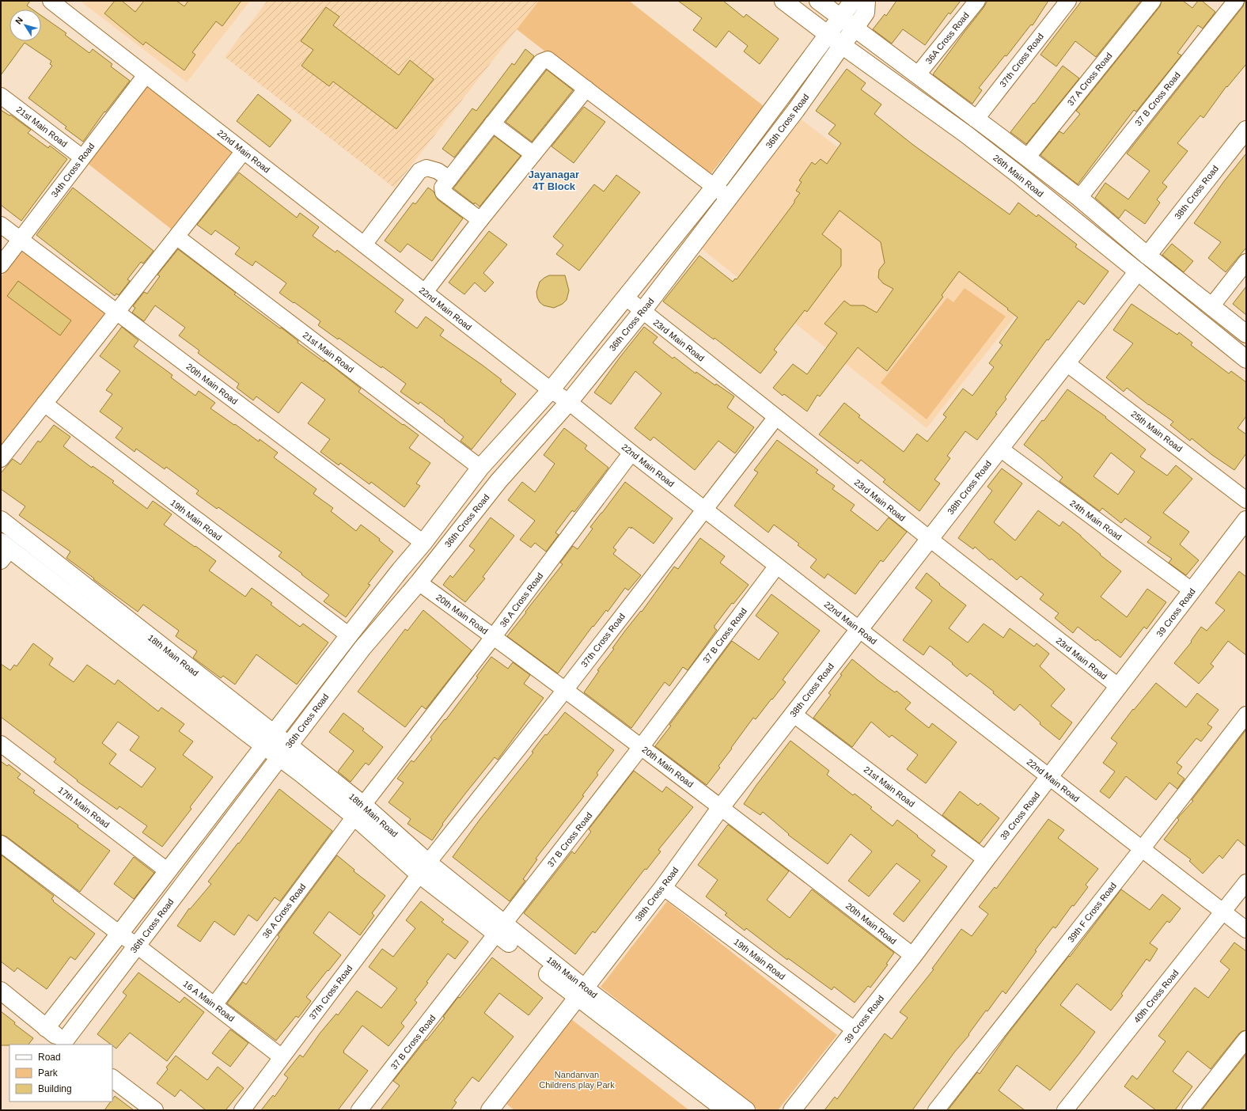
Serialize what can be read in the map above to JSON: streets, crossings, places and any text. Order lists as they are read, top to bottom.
{
  "streets": {
    "street": [
      "36A Cross Road",
      "37th Cross Road",
      "37 A Cross Road",
      "37 B Cross Road",
      "36th Cross Road",
      "21st Main Road",
      "22nd Main Road",
      "34th Cross Road",
      "26th Main Road",
      "38th Cross Road",
      "23rd Main Road",
      "20th Main Road",
      "25th Main Road",
      "19th Main Road",
      "24th Main Road",
      "36 A Cross Road",
      "39 Cross Road",
      "18th Main Road",
      "17th Main Road",
      "39th F Cross Road",
      "40th Cross Road",
      "16 A Main Road"
    ]
  },
  "crossings": [
    ["37th Cross Road", "22nd Main Road"],
    ["37th Cross Road", "23rd Main Road"],
    ["37th Cross Road", "20th Main Road"],
    ["37th Cross Road", "18th Main Road"],
    ["37th Cross Road", "16 A Main Road"],
    ["37 B Cross Road", "22nd Main Road"],
    ["37 B Cross Road", "20th Main Road"],
    ["37 B Cross Road", "18th Main Road"],
    ["36th Cross Road", "22nd Main Road"],
    ["36th Cross Road", "26th Main Road"],
    ["36th Cross Road", "23rd Main Road"],
    ["36th Cross Road", "20th Main Road"],
    ["36th Cross Road", "18th Main Road"],
    ["36th Cross Road", "16 A Main Road"],
    ["21st Main Road", "34th Cross Road"],
    ["21st Main Road", "38th Cross Road"],
    ["21st Main Road", "39 Cross Road"],
    ["22nd Main Road", "34th Cross Road"],
    ["22nd Main Road", "38th Cross Road"],
    ["22nd Main Road", "36 A Cross Road"],
    ["22nd Main Road", "39 Cross Road"],
    ["22nd Main Road", "39th F Cross Road"],
    ["22nd Main Road", "40th Cross Road"],
    ["34th Cross Road", "20th Main Road"],
    ["26th Main Road", "38th Cross Road"],
    ["38th Cross Road", "23rd Main Road"],
    ["38th Cross Road", "20th Main Road"],
    ["38th Cross Road", "25th Main Road"],
    ["38th Cross Road", "19th Main Road"],
    ["38th Cross Road", "24th Main Road"],
    ["38th Cross Road", "18th Main Road"],
    ["23rd Main Road", "39 Cross Road"],
    ["20th Main Road", "36 A Cross Road"],
    ["20th Main Road", "39 Cross Road"],
    ["19th Main Road", "39 Cross Road"],
    ["24th Main Road", "39 Cross Road"],
    ["36 A Cross Road", "18th Main Road"],
    ["36 A Cross Road", "16 A Main Road"]
  ],
  "districts": ["Jayanagar 4T Block"],
  "parks": ["Nandanvan Childrens play Park"],
  "legend": ["Road", "Park", "Building"],
  "north": "top left"
}
